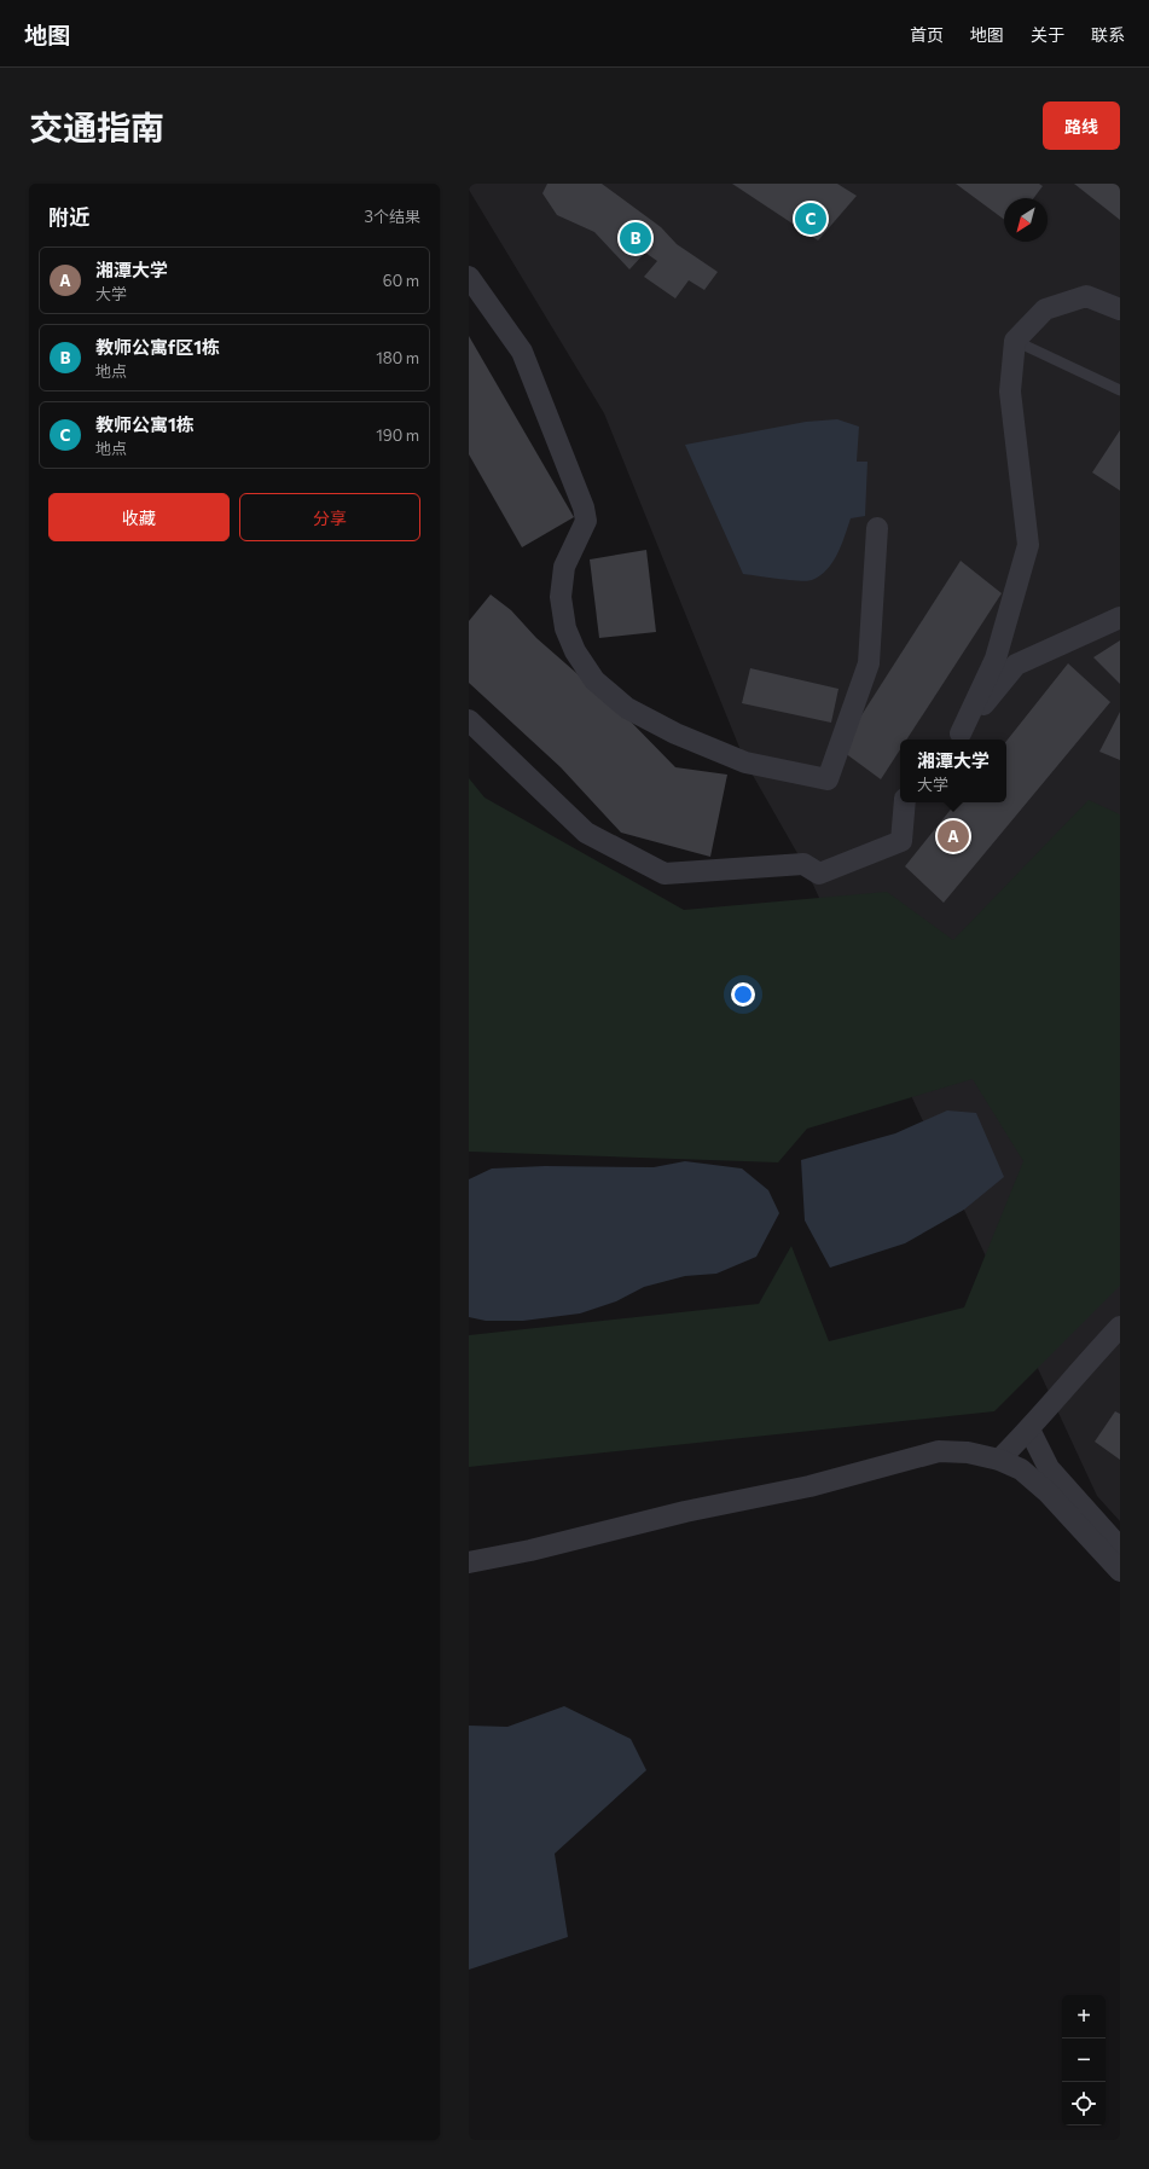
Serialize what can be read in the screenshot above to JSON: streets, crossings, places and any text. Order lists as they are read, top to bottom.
{
  "north": "bottom left",
  "page": {
    "header": "地图",
    "nav": [
      "首页",
      "地图",
      "关于",
      "联系"
    ],
    "title": "交通指南",
    "buttons": [
      "路线",
      ["收藏", "分享"]
    ],
    "heading": ["附近", "3个结果"],
    "pins": ["C", "B", "A"],
    "list": [
      {
        "mark": "A",
        "name": "湘潭大学",
        "note": "大学",
        "value": "60 m"
      },
      {
        "mark": "B",
        "name": "教师公寓f区1栋",
        "note": "地点",
        "value": "180 m"
      },
      {
        "mark": "C",
        "name": "教师公寓1栋",
        "note": "地点",
        "value": "190 m"
      }
    ],
    "popup": ["湘潭大学", "大学"],
    "map_buttons": ["+", "−"]
  }
}
